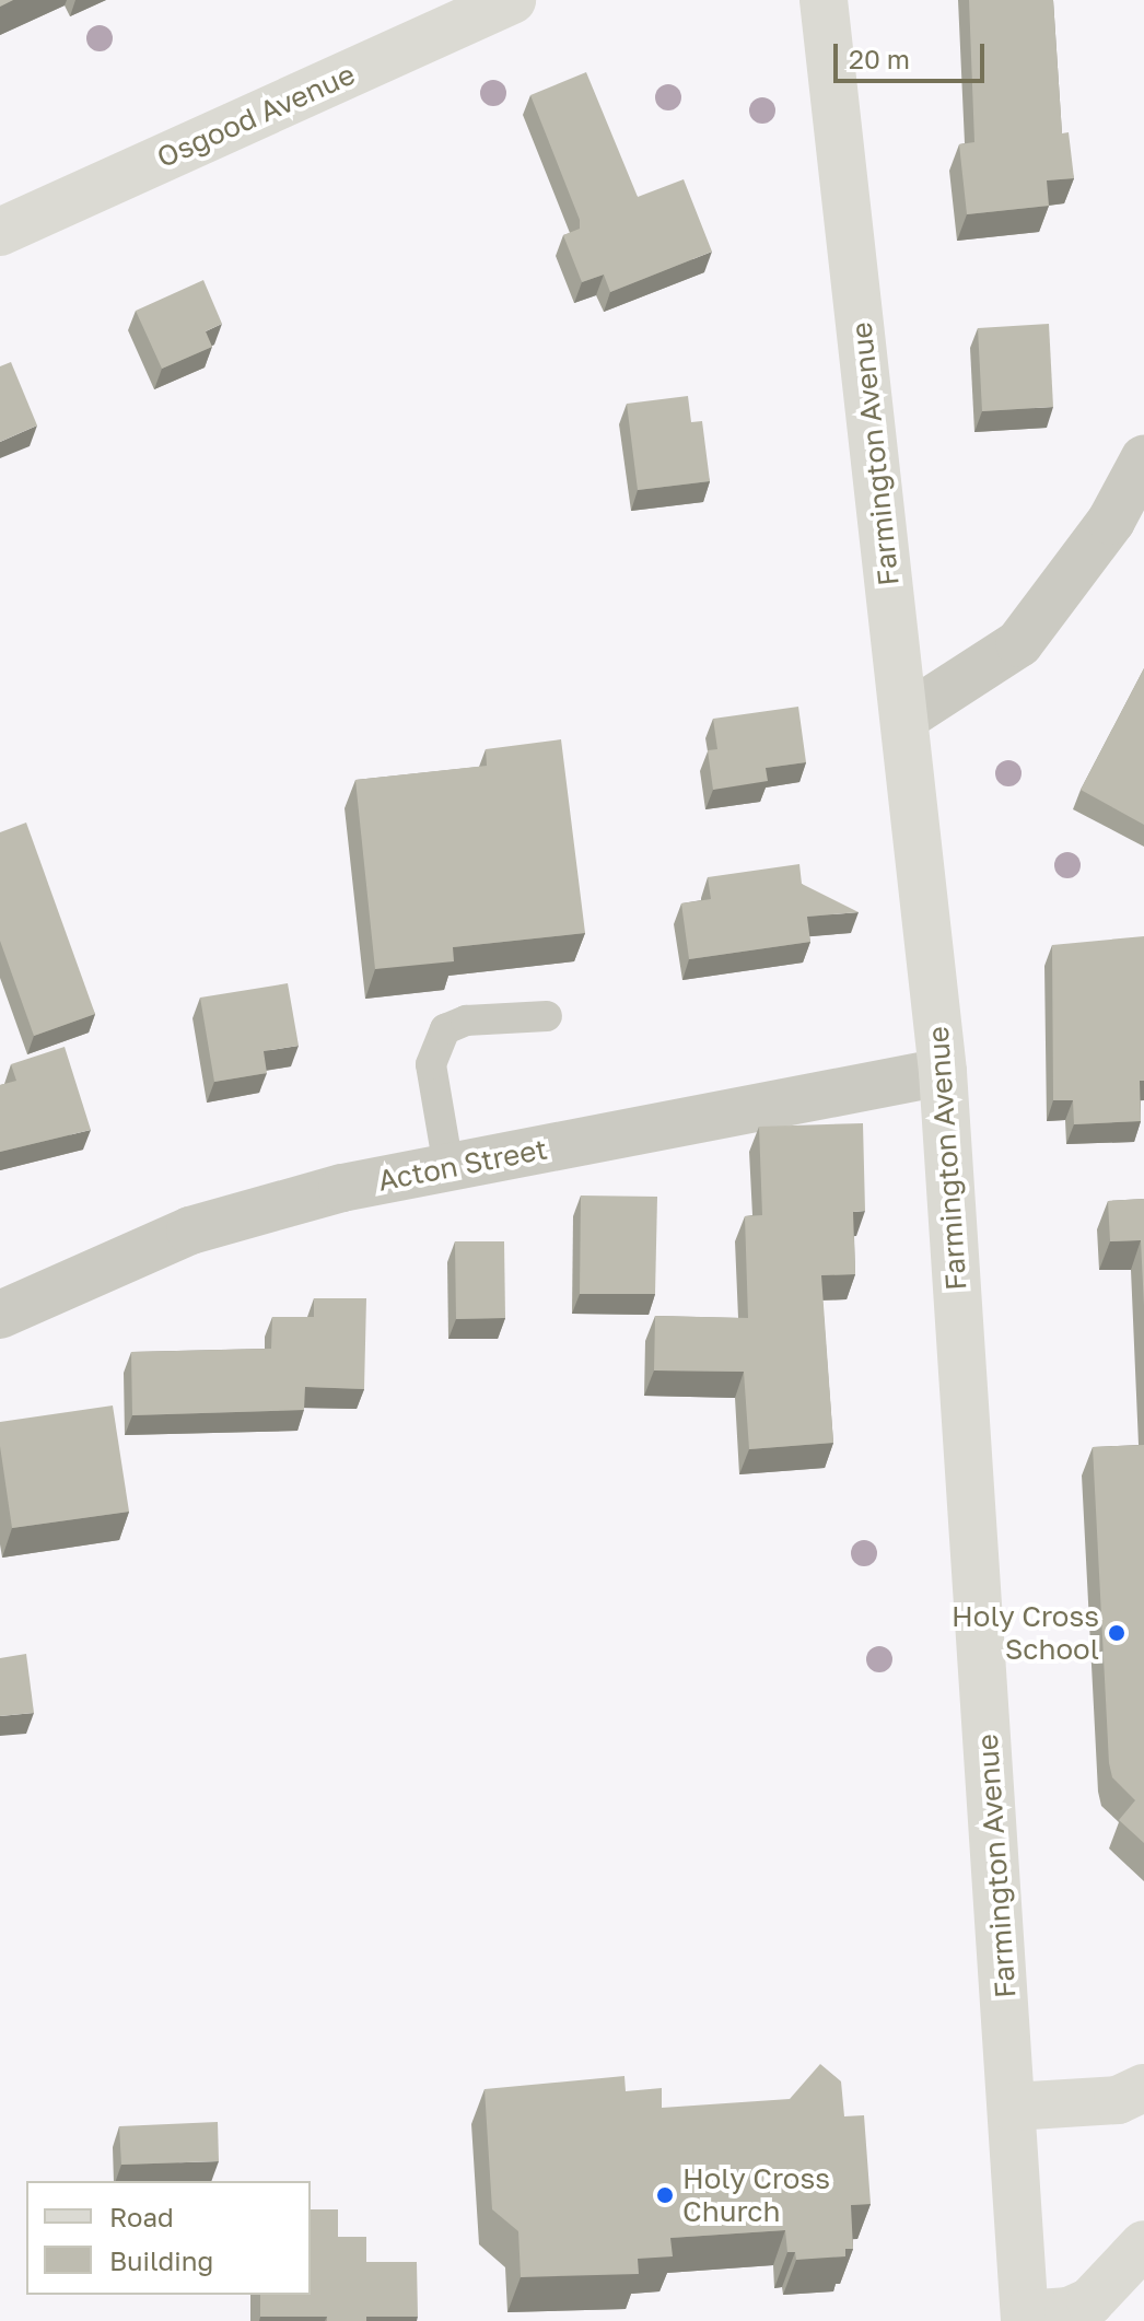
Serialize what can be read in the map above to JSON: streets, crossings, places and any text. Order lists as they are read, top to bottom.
{
  "streets": {
    "main road": ["Osgood Avenue", "Farmington Avenue"],
    "street": ["Acton Street"]
  },
  "crossings": [
    ["Farmington Avenue", "Acton Street"]
  ],
  "places": ["Holy Cross School", "Holy Cross Church"],
  "legend": ["Road", "Building"],
  "scale_bar": "20 m"
}
